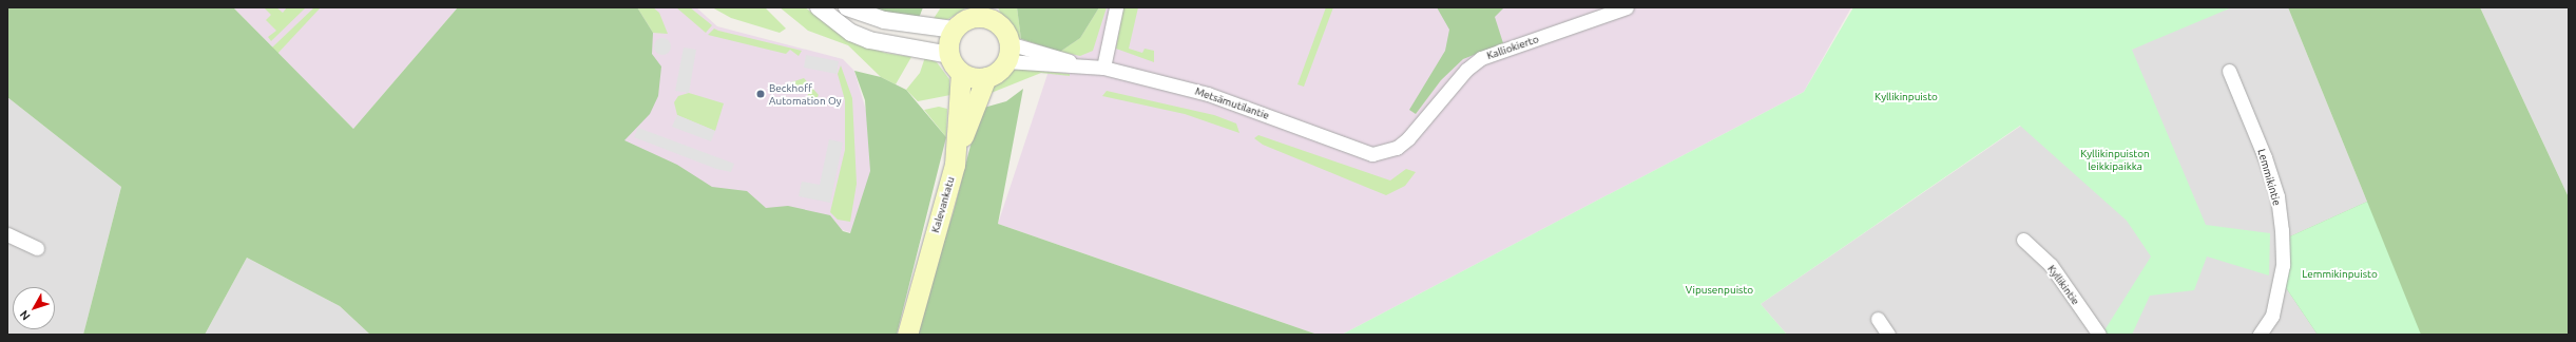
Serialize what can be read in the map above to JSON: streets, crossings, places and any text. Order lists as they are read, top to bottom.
{
  "streets": {
    "main road": ["Kalevankatu"],
    "street": [
      "Kalliokierto",
      "Metsämutilantie",
      "Lemmikintie",
      "Kyllikintie"
    ]
  },
  "crossings": [
    ["Kalliokierto", "Metsämutilantie"],
    ["Metsämutilantie", "Kalevankatu"]
  ],
  "parks": [
    "Kyllikinpuisto",
    "Kyllikinpuiston leikkipaikka",
    "Lemmikinpuisto",
    "Vipusenpuisto"
  ],
  "places": ["Beckhoff Automation Oy"],
  "north": "bottom left"
}
